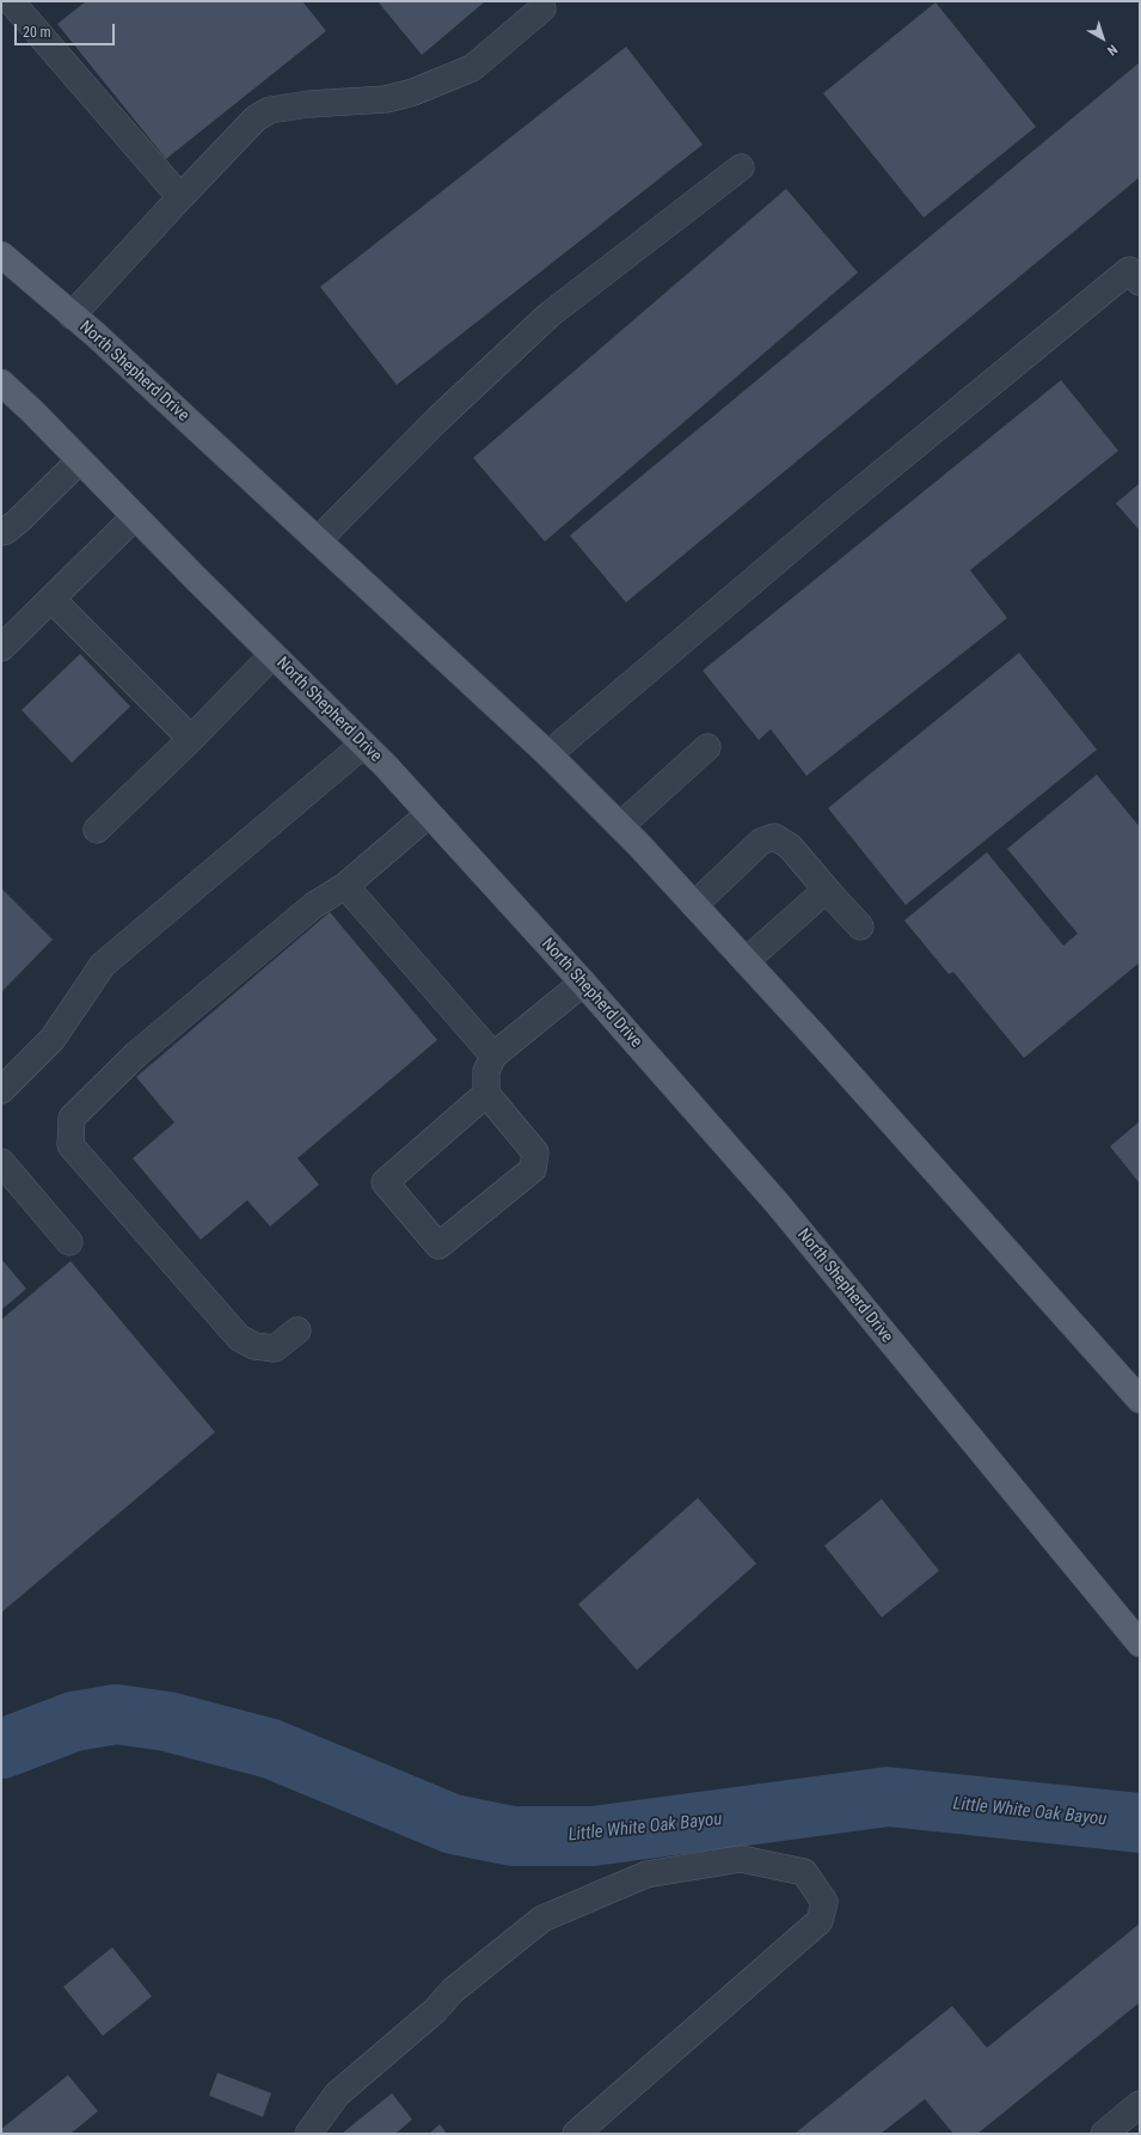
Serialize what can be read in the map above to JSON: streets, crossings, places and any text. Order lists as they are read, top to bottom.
{
  "streets": {
    "main road": ["North Shepherd Drive"]
  },
  "water": ["Little White Oak Bayou"],
  "scale_bar": "20 m",
  "north": "bottom right"
}
